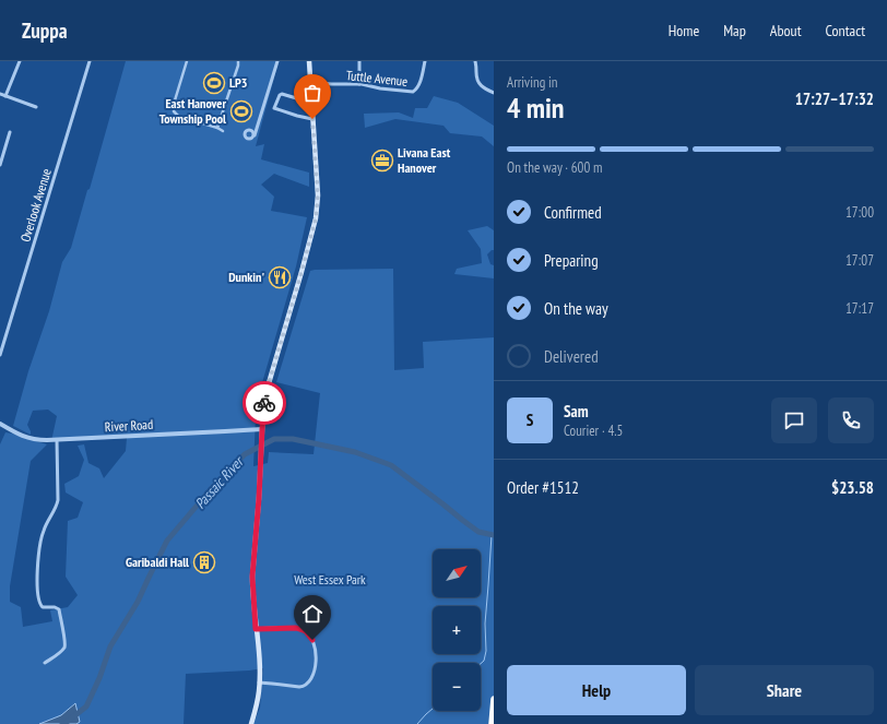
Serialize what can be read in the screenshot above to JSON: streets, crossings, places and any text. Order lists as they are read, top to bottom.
{
  "streets": {
    "street": ["Tuttle Avenue", "Overlook Avenue", "River Road"]
  },
  "water": ["Passaic River"],
  "parks": ["West Essex Park"],
  "places": {
    "sports": ["LP3", "East Hanover Township Pool"],
    "office": ["Livana East Hanover"],
    "restaurant": ["Dunkin'"],
    "building": ["Garibaldi Hall"]
  },
  "north": "top right",
  "page": {
    "header": "Zuppa",
    "nav": [
      "Home",
      "Map",
      "About",
      "Contact"
    ],
    "heading": ["4 min", "Arriving in", "17:27–17:32"],
    "panel": [
      "Sam",
      "Courier · 4.5",
      "Order #1512",
      "$23.58"
    ],
    "bar": "On the way · 600 m",
    "list": [
      ["Confirmed", "17:00"],
      ["Preparing", "17:07"],
      ["On the way", "17:17"],
      "Delivered"
    ],
    "round": "S",
    "map_buttons": ["+", "−"],
    "buttons": ["Help", "Share"]
  }
}
